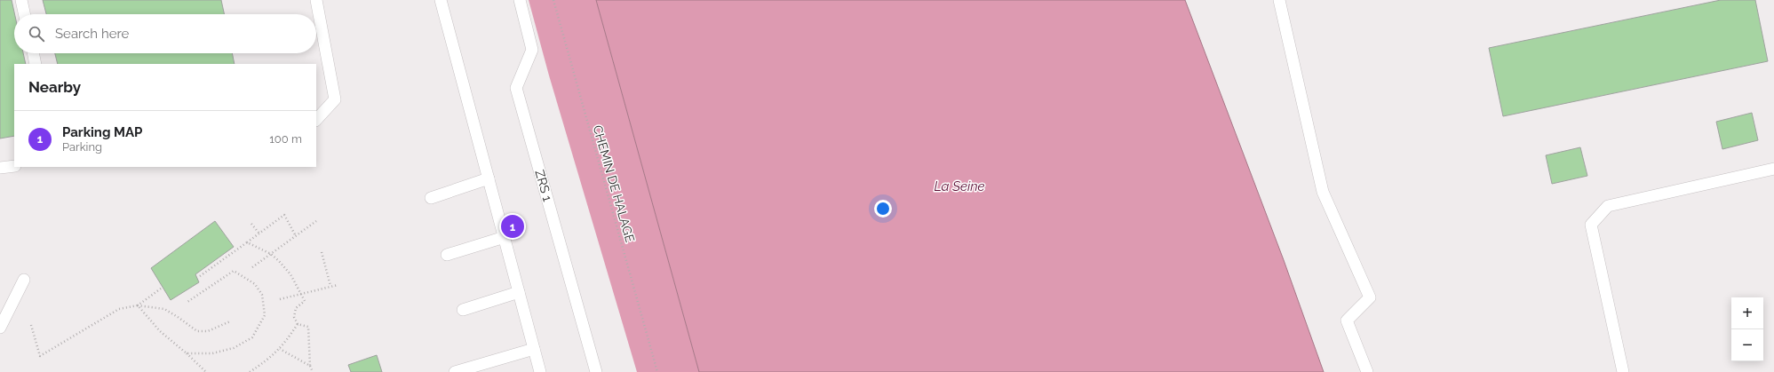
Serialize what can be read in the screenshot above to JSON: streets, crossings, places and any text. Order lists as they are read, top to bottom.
{
  "streets": {
    "lane": ["ZRS 1"],
    "path": ["CHEMIN DE HALAGE"]
  },
  "water": ["La Seine"],
  "page": {
    "search": "Search here",
    "heading": "Nearby",
    "list": [
      {
        "mark": "1",
        "name": "Parking MAP",
        "note": "Parking",
        "value": "100 m"
      }
    ],
    "pins": "1",
    "map_buttons": ["+", "−"]
  }
}
